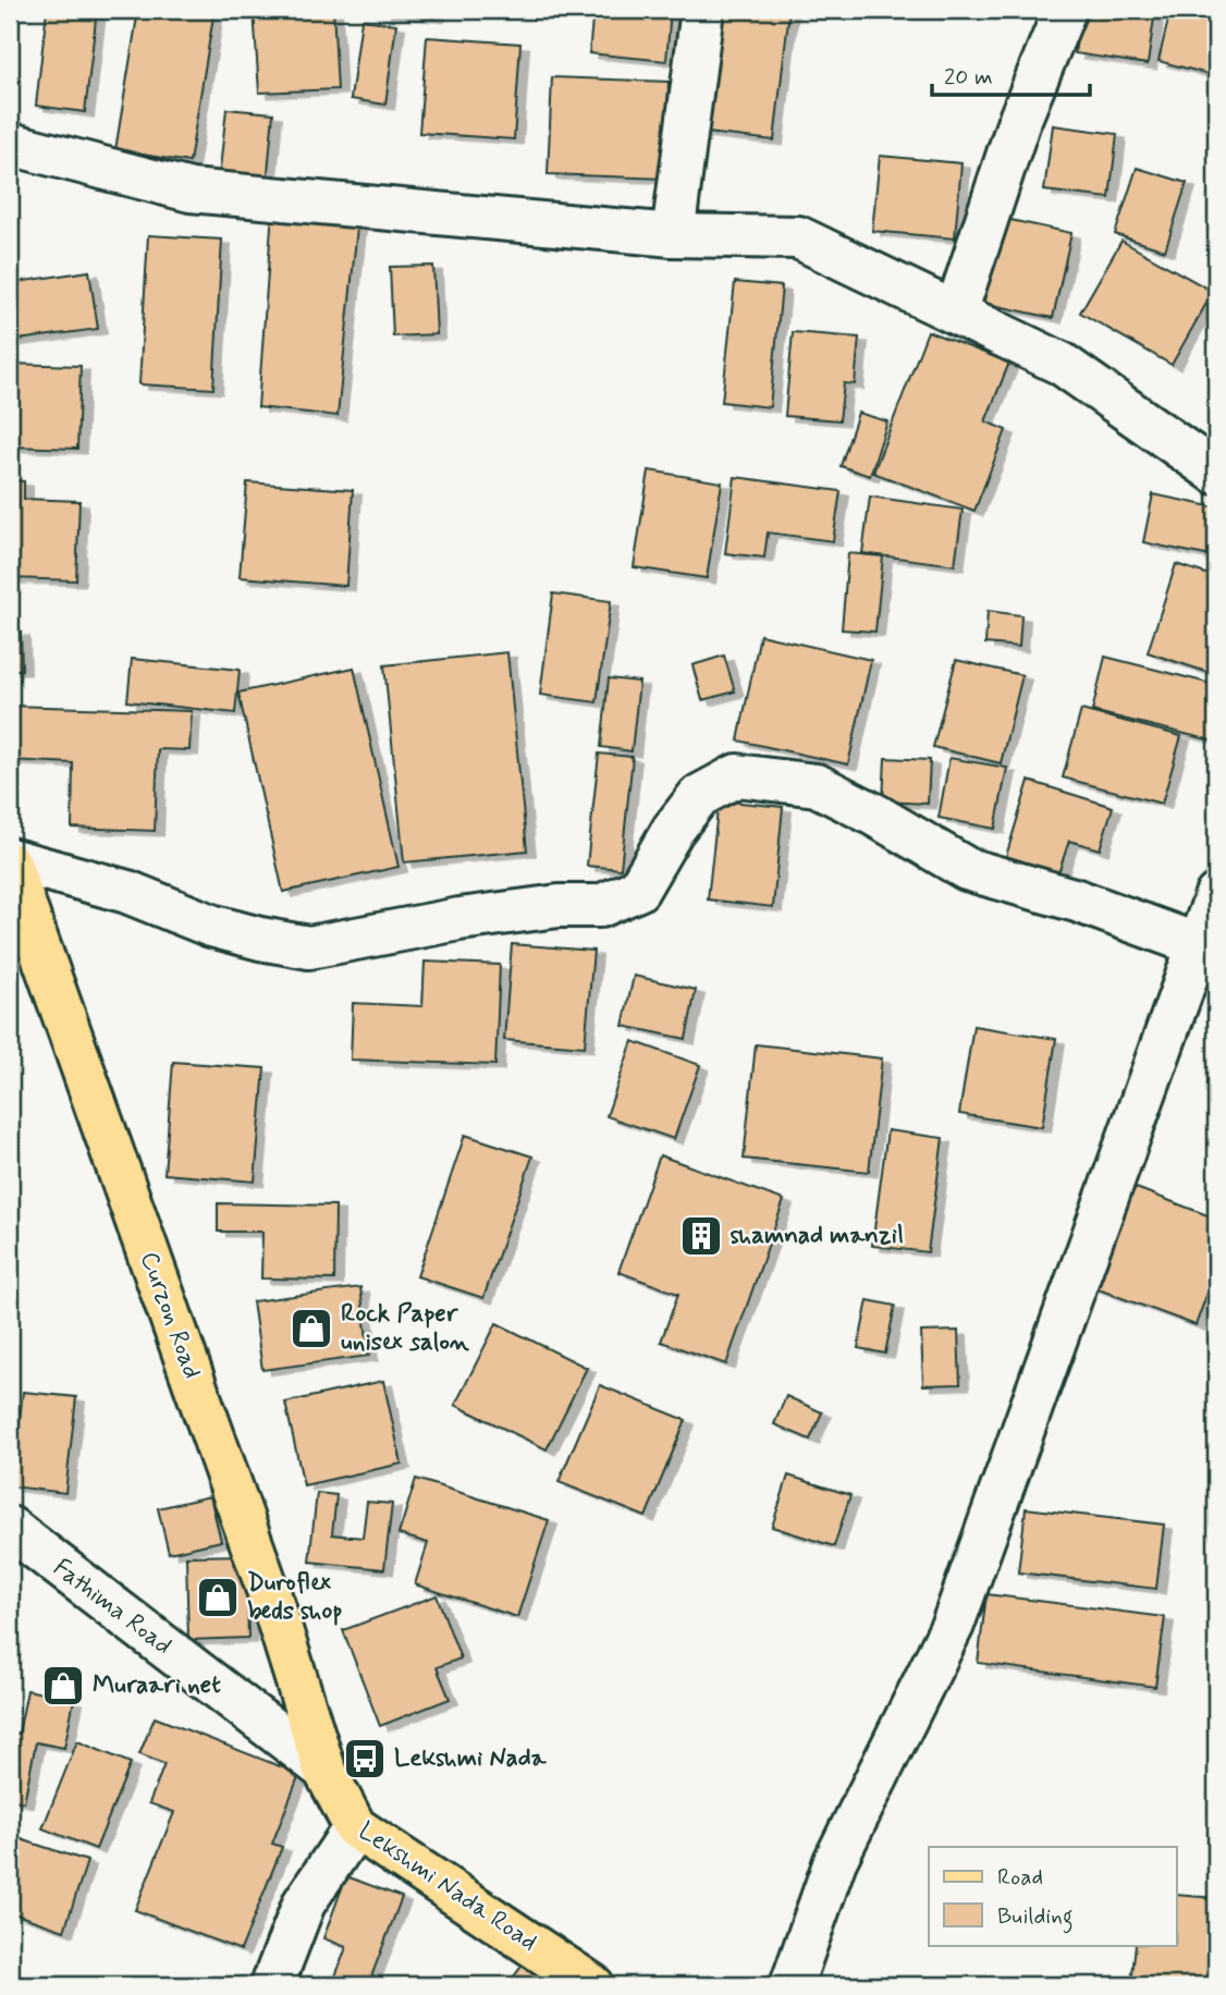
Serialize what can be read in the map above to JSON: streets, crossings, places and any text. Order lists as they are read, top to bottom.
{
  "streets": {
    "main road": ["Curzon Road", "Lekshmi Nada Road"],
    "street": ["Fathima Road"]
  },
  "crossings": [
    ["Curzon Road", "Fathima Road"],
    ["Curzon Road", "Lekshmi Nada Road"],
    ["Fathima Road", "Lekshmi Nada Road"]
  ],
  "places": {
    "building": ["shamnad manzil"],
    "shop": ["Rock Paper unisex salon", "Duroflex beds shop", "Muraari net"],
    "bus stop": ["Lekshmi Nada"]
  },
  "legend": ["Road", "Building"],
  "scale_bar": "20 m"
}
